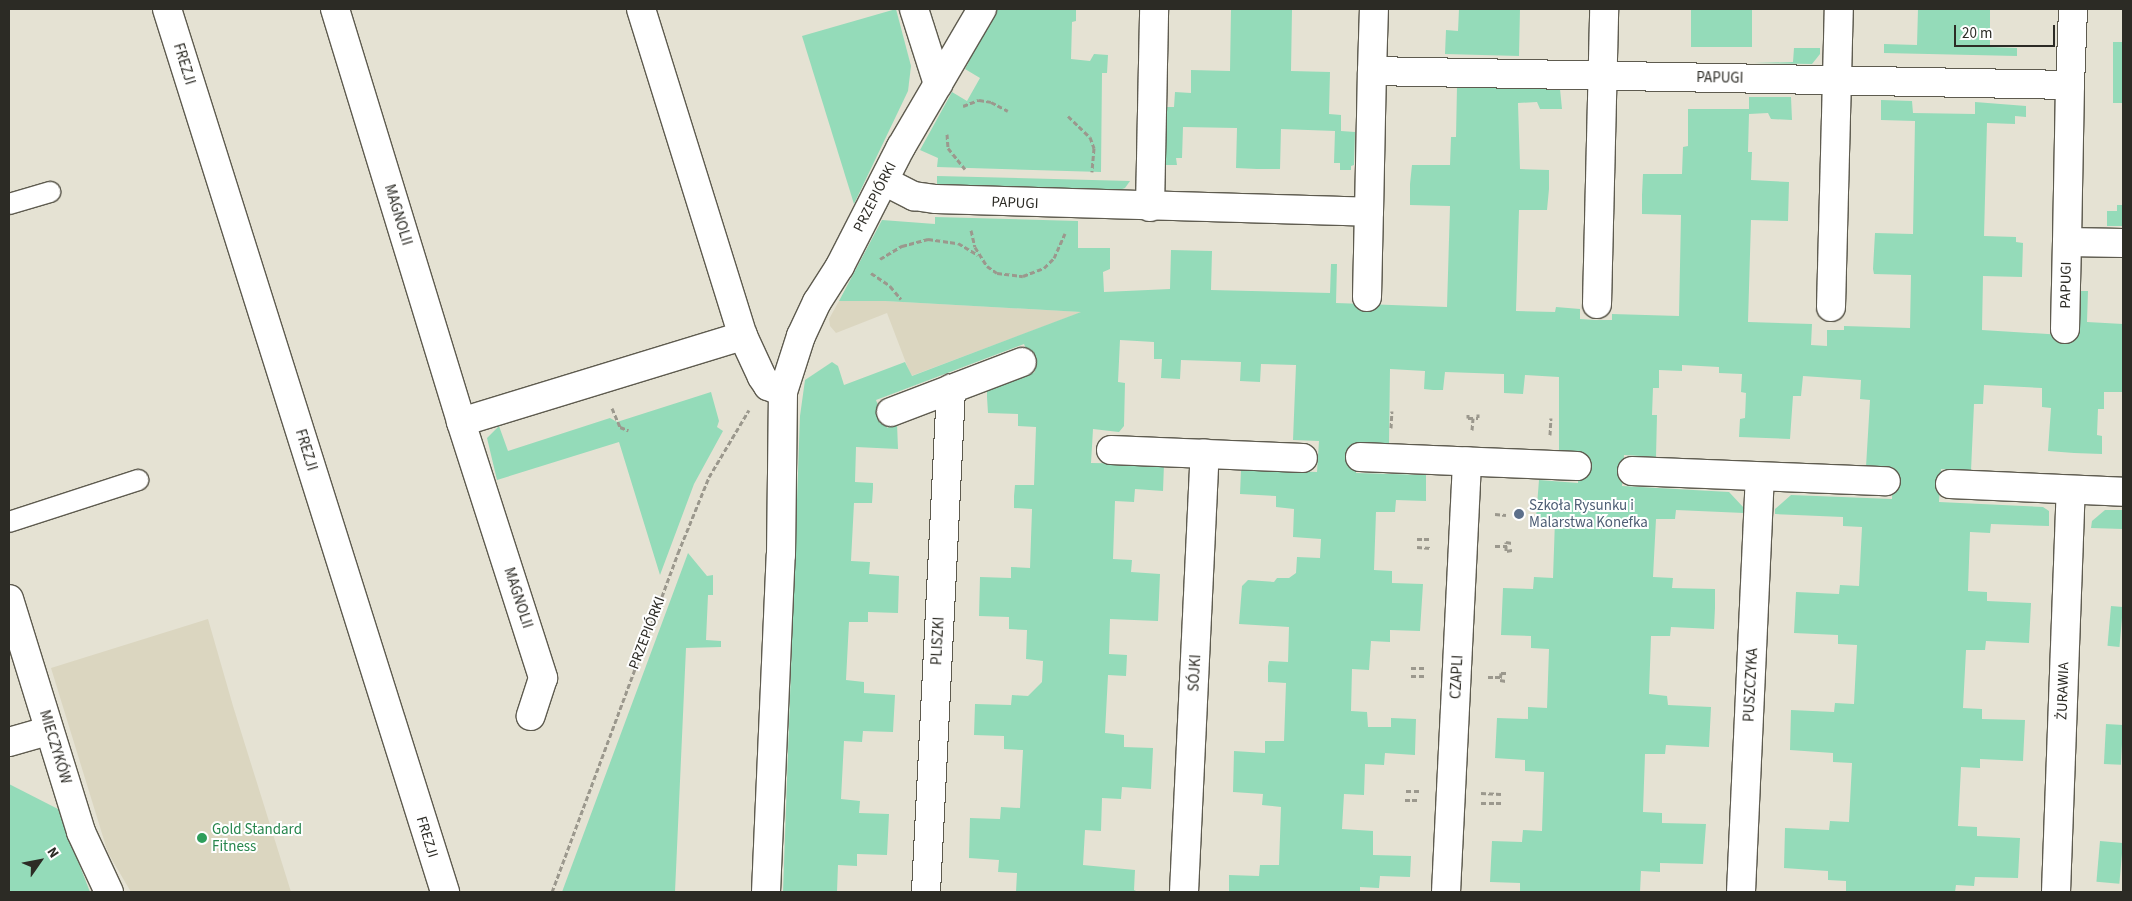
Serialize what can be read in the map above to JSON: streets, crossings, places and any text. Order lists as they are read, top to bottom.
{
  "streets": {
    "street": [
      "FREZJI",
      "PAPUGI",
      "PRZEPIÓRKI",
      "MAGNOLII",
      "PLISZKI",
      "SÓJKI",
      "CZAPLI",
      "PUSZCZYKA",
      "ŻURAWIA",
      "MIECZYKÓW"
    ]
  },
  "crossings": [
    ["PAPUGI", "PRZEPIÓRKI"]
  ],
  "places": ["Szkoła Rysunku i Malarstwa Konefka", "Gold Standard Fitness"],
  "scale_bar": "20 m",
  "north": "top right"
}
